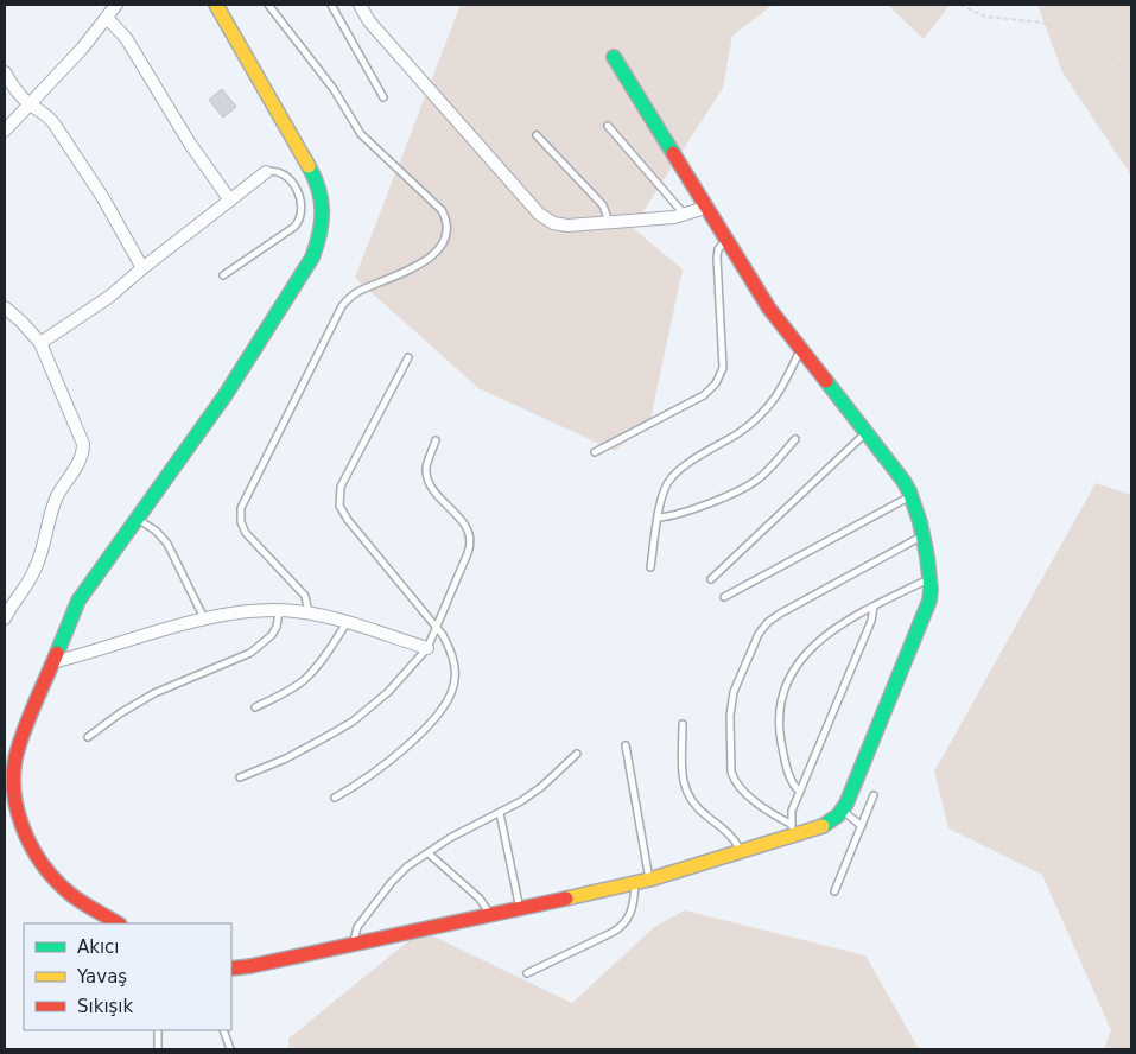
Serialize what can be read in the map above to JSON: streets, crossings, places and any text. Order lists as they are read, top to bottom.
{
  "legend": ["Akıcı", "Yavaş", "Sıkışık"]
}
